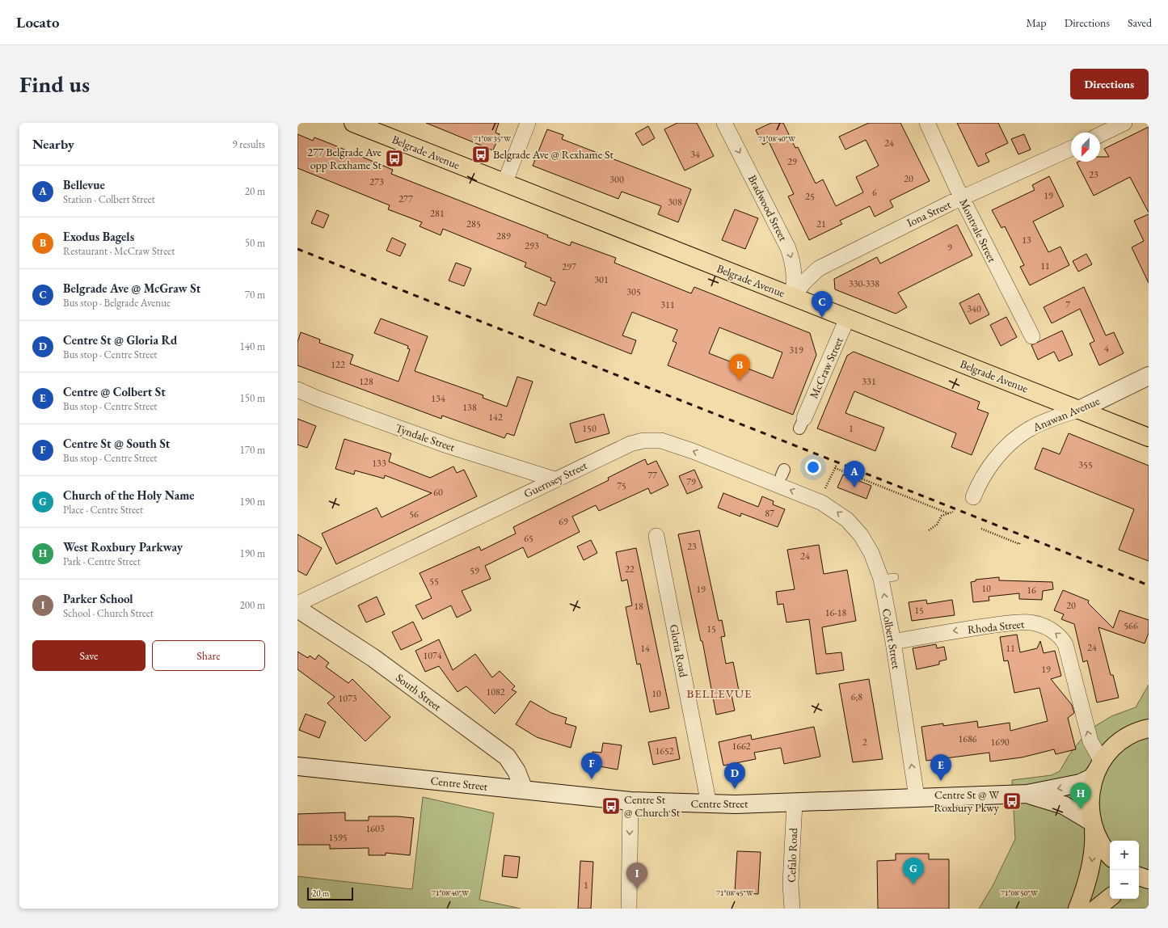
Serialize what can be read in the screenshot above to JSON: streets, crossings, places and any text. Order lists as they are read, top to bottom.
{
  "streets": {
    "main road": [
      "Belgrade Avenue",
      "Anawan Avenue",
      "South Street",
      "Centre Street"
    ],
    "street": [
      "Bradwood Street",
      "Iona Street",
      "Montvale Street",
      "McCraw Street",
      "Tyndale Street",
      "Guernsey Street",
      "Rhoda Street",
      "Colbert Street",
      "Gloria Road",
      "Cefalo Road"
    ]
  },
  "crossings": [
    ["Belgrade Avenue", "Bradwood Street"],
    ["Belgrade Avenue", "Iona Street"],
    ["Belgrade Avenue", "McCraw Street"],
    ["Belgrade Avenue", "Anawan Avenue"],
    ["Bradwood Street", "Iona Street"],
    ["Iona Street", "Montvale Street"],
    ["Tyndale Street", "Guernsey Street"],
    ["Guernsey Street", "Colbert Street"],
    ["Rhoda Street", "Colbert Street"],
    ["Rhoda Street", "Centre Street"],
    ["Colbert Street", "Centre Street"],
    ["Gloria Road", "Centre Street"],
    ["South Street", "Centre Street"],
    ["Centre Street", "Cefalo Road"]
  ],
  "one_way": ["Bradwood Street", "Guernsey Street", "Colbert Street"],
  "districts": ["BELLEVUE"],
  "places": {
    "bus stop": [
      "Belgrade Ave @ Rexhame St",
      "277 Belgrade Ave opp Rexhame St",
      "Centre St @ W Roxbury Pkwy",
      "Centre St @ Church St"
    ]
  },
  "house_numbers": [
    "24",
    "34",
    "29",
    "23",
    "20",
    "300",
    "273",
    "6",
    "19",
    "25",
    "277",
    "308",
    "281",
    "285",
    "21",
    "289",
    "13",
    "293",
    "9",
    "11",
    "297",
    "301",
    "330-338",
    "305",
    "311",
    "7",
    "340",
    "4",
    "319",
    "122",
    "128",
    "331",
    "134",
    "138",
    "142",
    "150",
    "1",
    "133",
    "355",
    "77",
    "79",
    "75",
    "60",
    "87",
    "56",
    "69",
    "65",
    "23",
    "24",
    "22",
    "59",
    "55",
    "10",
    "19",
    "16",
    "20",
    "18",
    "15",
    "16-18",
    "566",
    "15",
    "24",
    "14",
    "11",
    "1074",
    "19",
    "1082",
    "10",
    "6;8",
    "1073",
    "1686",
    "2",
    "1690",
    "1662",
    "1652",
    "1603",
    "1595",
    "1"
  ],
  "scale_bar": "20 m",
  "north": "bottom left",
  "page": {
    "header": "Locato",
    "nav": ["Map", "Directions", "Saved"],
    "buttons": [
      "Directions",
      ["Save", "Share"]
    ],
    "title": "Find us",
    "heading": ["Nearby", "9 results"],
    "list": [
      {
        "mark": "A",
        "name": "Bellevue",
        "note": "Station · Colbert Street",
        "value": "20 m"
      },
      {
        "mark": "B",
        "name": "Exodus Bagels",
        "note": "Restaurant · McCraw Street",
        "value": "50 m"
      },
      {
        "mark": "C",
        "name": "Belgrade Ave @ McGraw St",
        "note": "Bus stop · Belgrade Avenue",
        "value": "70 m"
      },
      {
        "mark": "D",
        "name": "Centre St @ Gloria Rd",
        "note": "Bus stop · Centre Street",
        "value": "140 m"
      },
      {
        "mark": "E",
        "name": "Centre @ Colbert St",
        "note": "Bus stop · Centre Street",
        "value": "150 m"
      },
      {
        "mark": "F",
        "name": "Centre St @ South St",
        "note": "Bus stop · Centre Street",
        "value": "170 m"
      },
      {
        "mark": "G",
        "name": "Church of the Holy Name",
        "note": "Place · Centre Street",
        "value": "190 m"
      },
      {
        "mark": "H",
        "name": "West Roxbury Parkway",
        "note": "Park · Centre Street",
        "value": "190 m"
      },
      {
        "mark": "I",
        "name": "Parker School",
        "note": "School · Church Street",
        "value": "200 m"
      }
    ],
    "pins": [
      "C",
      "B",
      "A",
      "F",
      "E",
      "D",
      "H",
      "G",
      "I"
    ],
    "map_buttons": ["+", "−"],
    "scale": "20 m"
  },
  "coordinates": [
    "71°08'40\"W",
    "71°08'35\"W",
    "71°08'45\"W",
    "71°08'50\"W"
  ]
}
